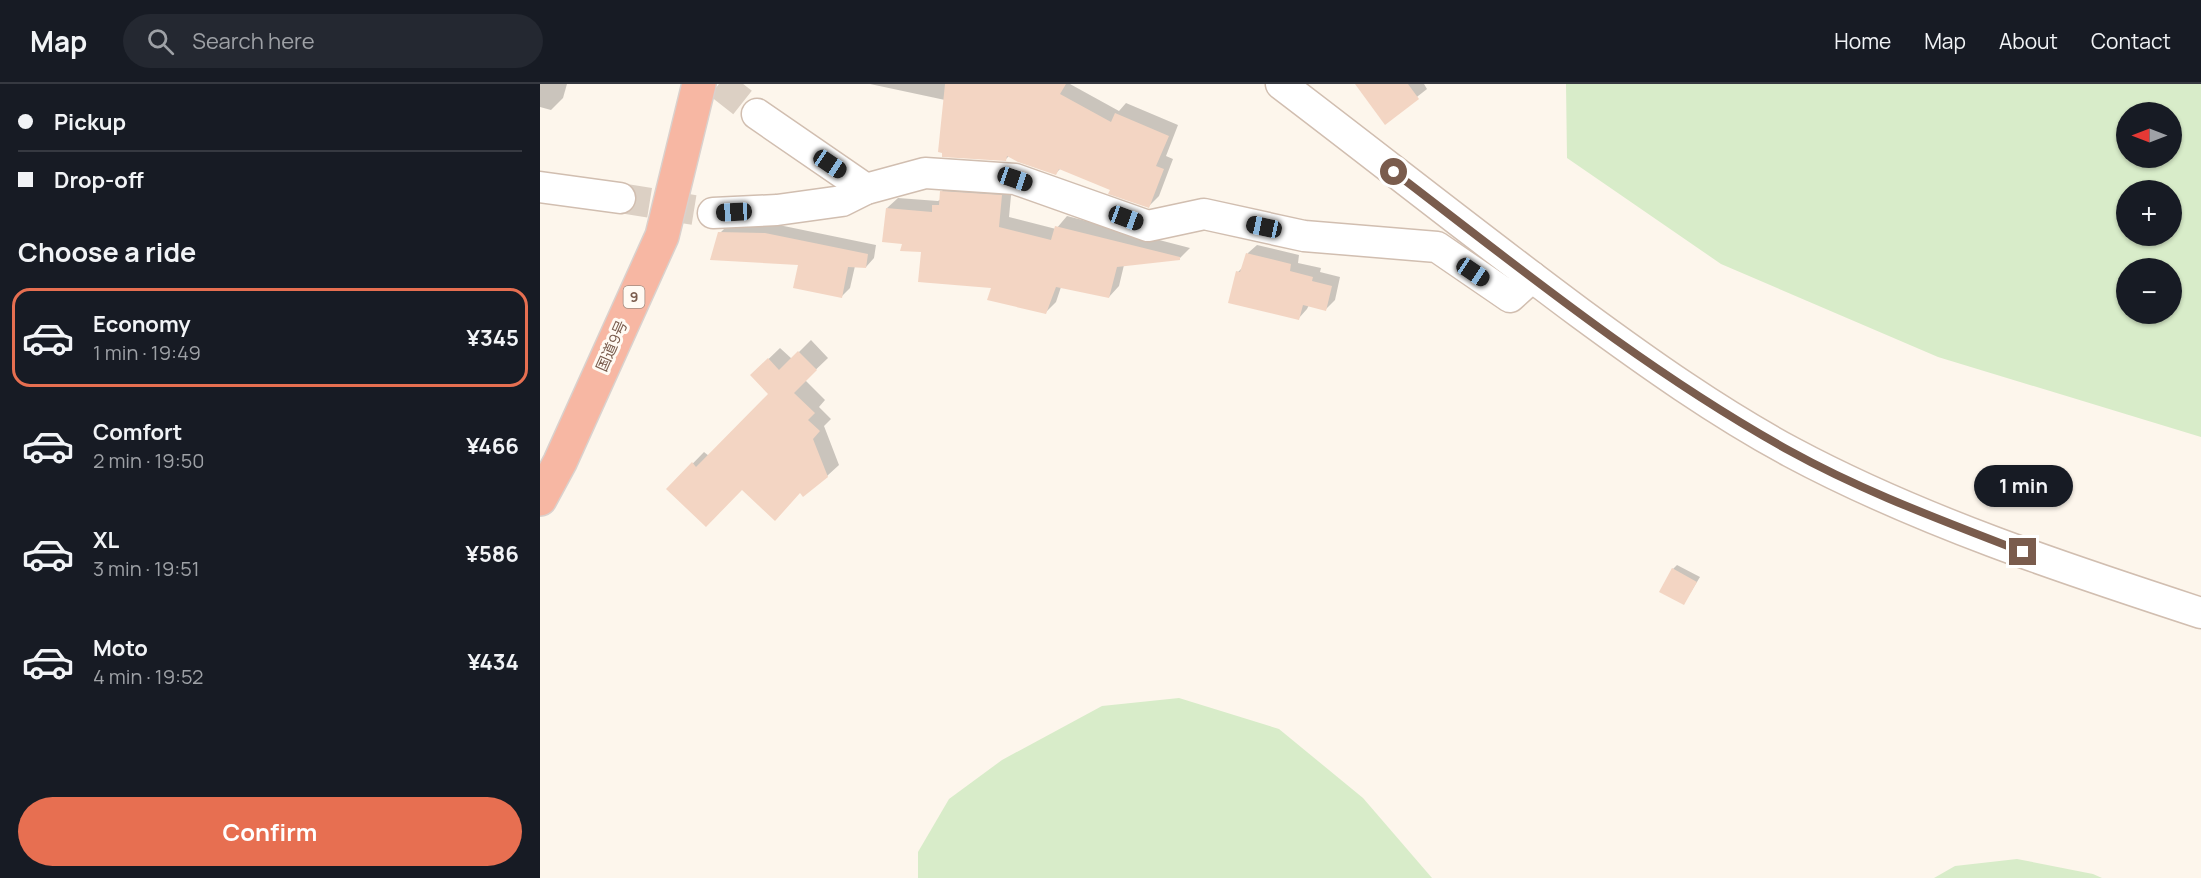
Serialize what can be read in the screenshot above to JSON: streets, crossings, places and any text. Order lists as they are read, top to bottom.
{
  "streets": {
    "highway": ["9", "国道9号"]
  },
  "north": "left",
  "page": {
    "header": "Map",
    "search": "Search here",
    "nav": [
      "Home",
      "Map",
      "About",
      "Contact"
    ],
    "banner": ["Pickup", "Drop-off"],
    "map_buttons": ["+", "−"],
    "heading": "Choose a ride",
    "list": [
      {
        "name": "Economy",
        "note": "1 min · 19:49",
        "value": "¥345"
      },
      {
        "name": "Comfort",
        "note": "2 min · 19:50",
        "value": "¥466"
      },
      {
        "name": "XL",
        "note": "3 min · 19:51",
        "value": "¥586"
      },
      {
        "name": "Moto",
        "note": "4 min · 19:52",
        "value": "¥434"
      }
    ],
    "bubble": "1 min",
    "buttons": "Confirm"
  }
}
